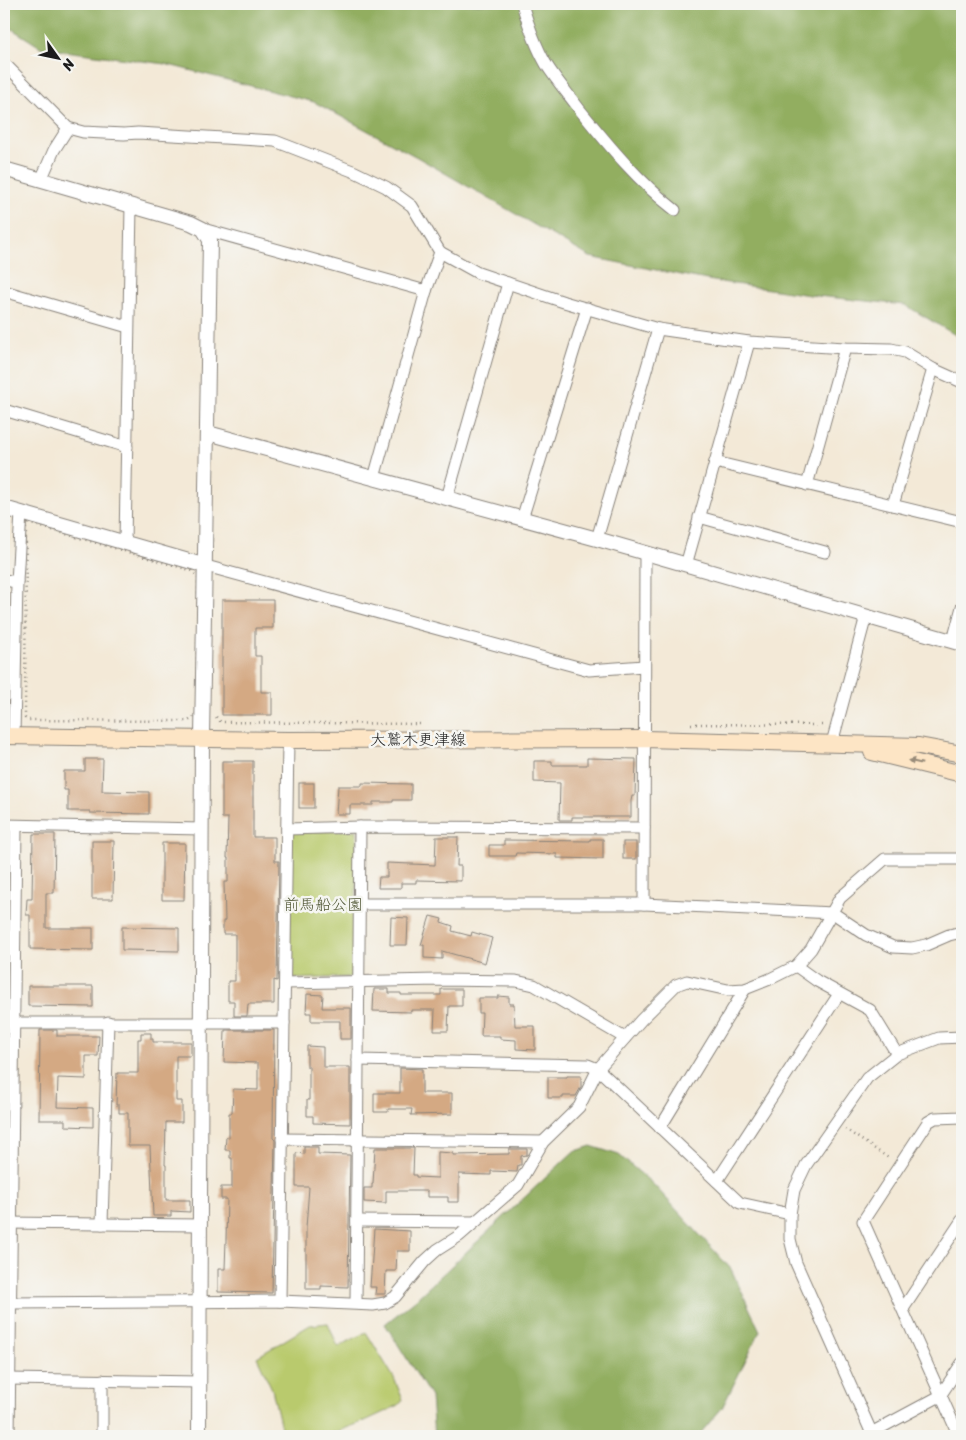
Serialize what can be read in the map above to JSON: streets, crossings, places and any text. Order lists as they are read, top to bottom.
{
  "streets": {
    "main road": ["大鷲木更津線"]
  },
  "parks": ["前馬船公園"],
  "north": "bottom right"
}
